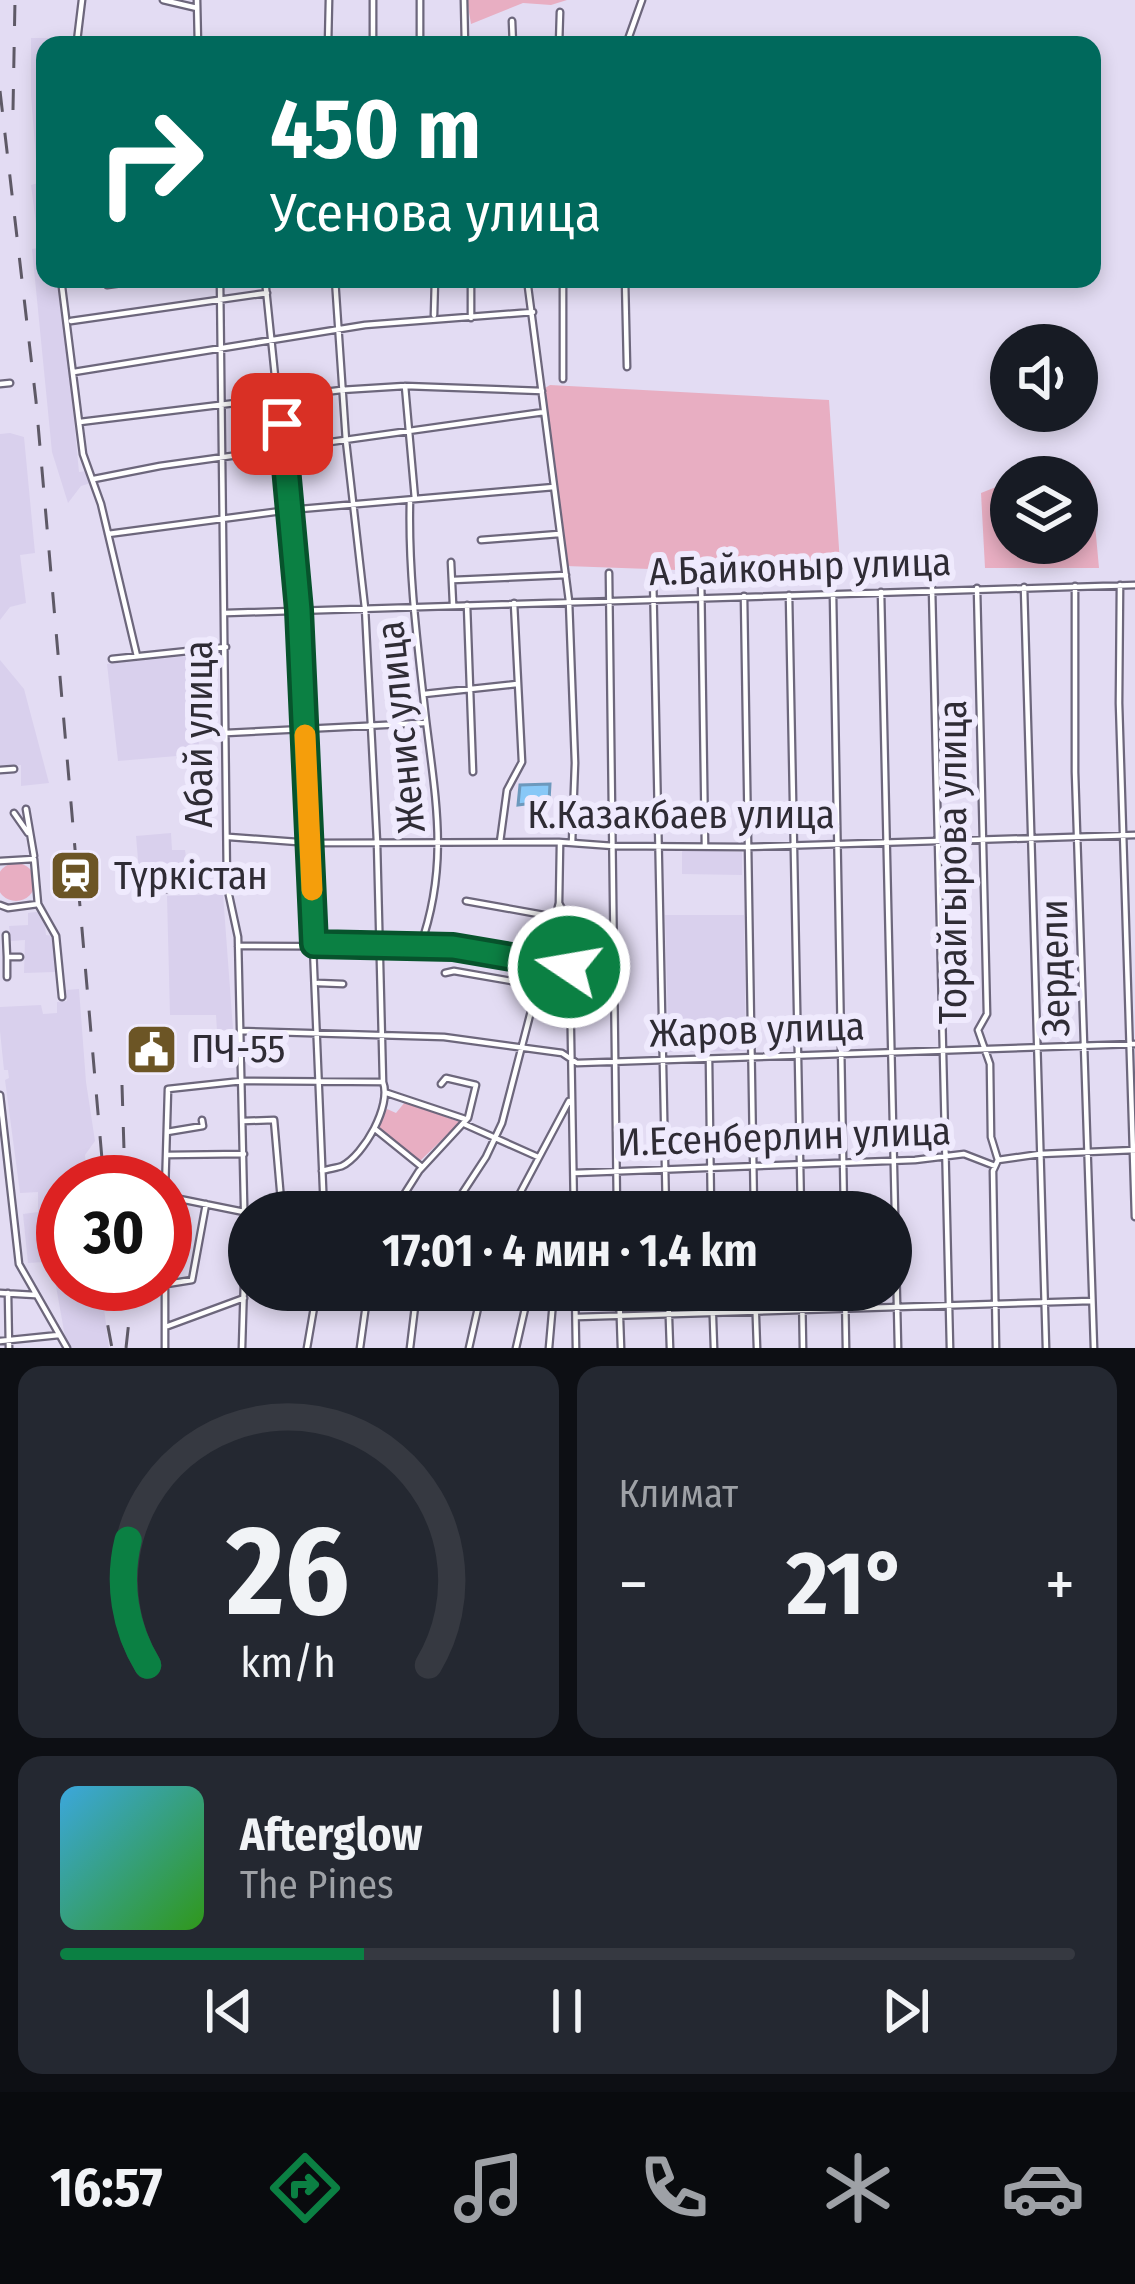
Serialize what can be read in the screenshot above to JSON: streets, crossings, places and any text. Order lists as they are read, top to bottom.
{
  "streets": {
    "street": [
      "А.Байконыр улица",
      "Женис улица",
      "Абай улица",
      "К.Казакбаев улица",
      "Торайгырова улица",
      "Зердели",
      "Жаров улица",
      "И.Есенберлин улица"
    ]
  },
  "crossings": [
    ["А.Байконыр улица", "Женис улица"],
    ["А.Байконыр улица", "Абай улица"],
    ["А.Байконыр улица", "Торайгырова улица"],
    ["А.Байконыр улица", "Зердели"],
    ["Женис улица", "К.Казакбаев улица"],
    ["Абай улица", "К.Казакбаев улица"],
    ["Абай улица", "Жаров улица"],
    ["К.Казакбаев улица", "Торайгырова улица"],
    ["К.Казакбаев улица", "Зердели"],
    ["Торайгырова улица", "Жаров улица"],
    ["Торайгырова улица", "И.Есенберлин улица"],
    ["Зердели", "Жаров улица"],
    ["Зердели", "И.Есенберлин улица"]
  ],
  "places": {
    "station": ["Түркістан"],
    "public building": ["ПЧ-55"]
  },
  "page": {
    "turn": ["450 m", "Усенова улица"],
    "limit": "30",
    "trip": "17:01 · 4 мин · 1.4 km",
    "tile": "Климат",
    "heat": ["−", "21°", "+"],
    "song": ["Afterglow", "The Pines"],
    "tabs": "16:57",
    "gauge": ["26", "km/h"]
  }
}
